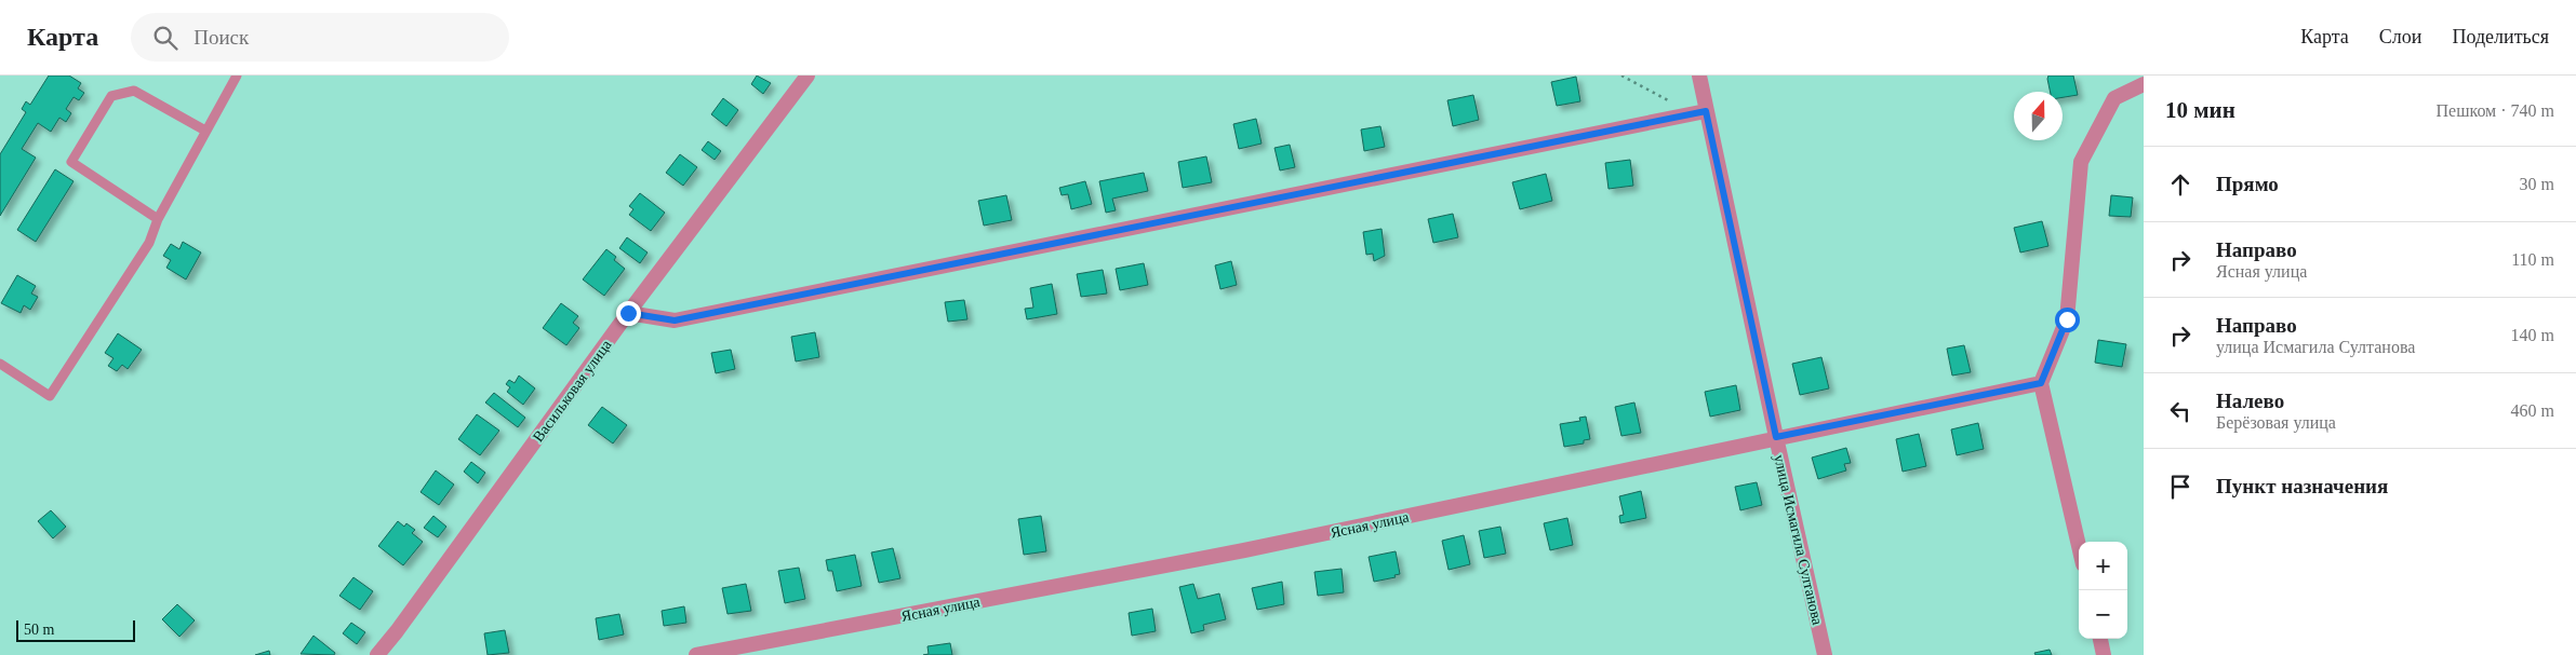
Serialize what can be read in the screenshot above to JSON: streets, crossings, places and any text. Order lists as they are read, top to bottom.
{
  "streets": {
    "street": ["Васильковая улица", "Ясная улица", "улица Исмагила Султанова"]
  },
  "crossings": [
    ["Ясная улица", "улица Исмагила Султанова"]
  ],
  "scale_bar": "50 m",
  "north": "top",
  "page": {
    "header": "Карта",
    "search": "Поиск",
    "nav": ["Карта", "Слои", "Поделиться"],
    "heading": ["10 мин", "Пешком · 740 m"],
    "list": [
      ["Прямо", "30 m"],
      ["Направо", "Ясная улица", "110 m"],
      ["Направо", "улица Исмагила Султанова", "140 m"],
      ["Налево", "Берёзовая улица", "460 m"],
      "Пункт назначения"
    ],
    "map_buttons": ["+", "−"],
    "scale": "50 m"
  }
}
